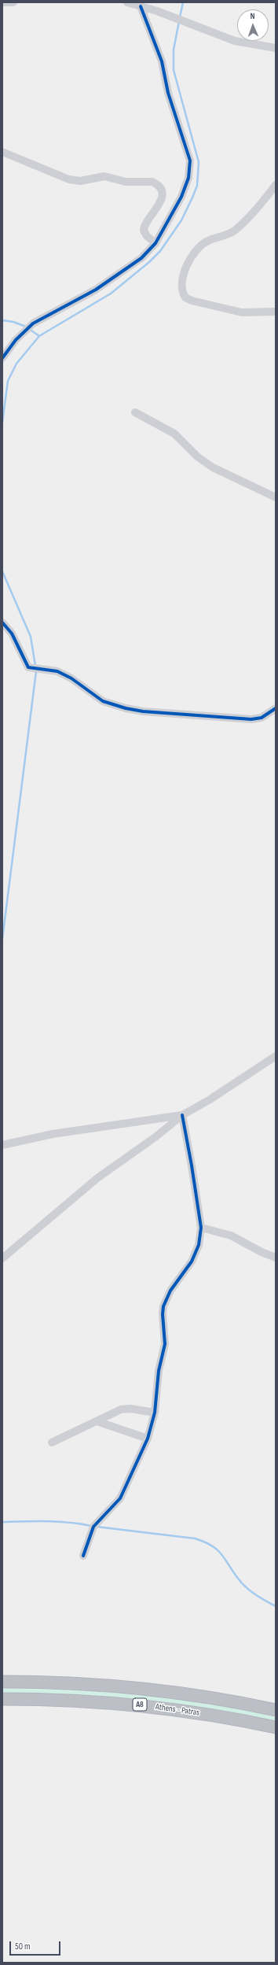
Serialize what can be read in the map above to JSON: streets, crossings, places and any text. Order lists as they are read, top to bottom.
{
  "streets": {
    "highway": ["Α8", "Athens - Patras"]
  },
  "scale_bar": "50 m",
  "north": "top"
}
